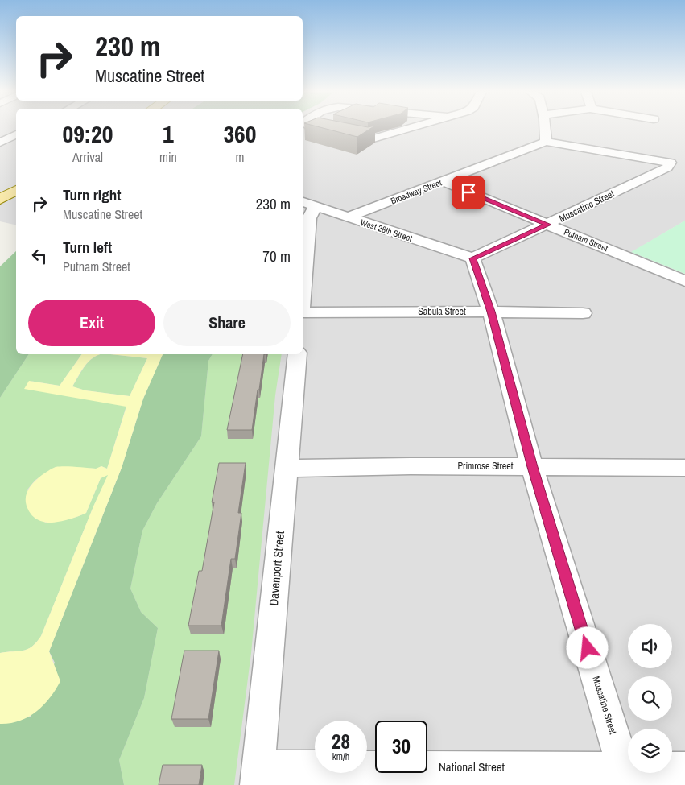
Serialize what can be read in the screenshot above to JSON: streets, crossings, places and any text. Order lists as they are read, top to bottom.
{
  "streets": {
    "street": [
      "Broadway Street",
      "Muscatine Street",
      "West 28th Street",
      "Putnam Street",
      "Sabula Street",
      "Primrose Street",
      "Davenport Street",
      "National Street"
    ]
  },
  "crossings": [
    ["Broadway Street", "Muscatine Street"],
    ["Broadway Street", "West 28th Street"],
    ["Broadway Street", "Putnam Street"],
    ["Muscatine Street", "West 28th Street"],
    ["Muscatine Street", "Putnam Street"],
    ["Muscatine Street", "Sabula Street"],
    ["Muscatine Street", "Primrose Street"],
    ["Muscatine Street", "National Street"],
    ["Primrose Street", "Davenport Street"],
    ["Davenport Street", "National Street"]
  ],
  "page": {
    "turn": ["230 m", "Muscatine Street"],
    "eta": [
      "09:20",
      "Arrival",
      "1",
      "min",
      "360",
      "m"
    ],
    "list": [
      {
        "name": "Turn right",
        "note": "Muscatine Street",
        "value": "230 m"
      },
      {
        "name": "Turn left",
        "note": "Putnam Street",
        "value": "70 m"
      }
    ],
    "buttons": ["Exit", "Share"],
    "speed": "28 km/h",
    "limit": "30"
  }
}
